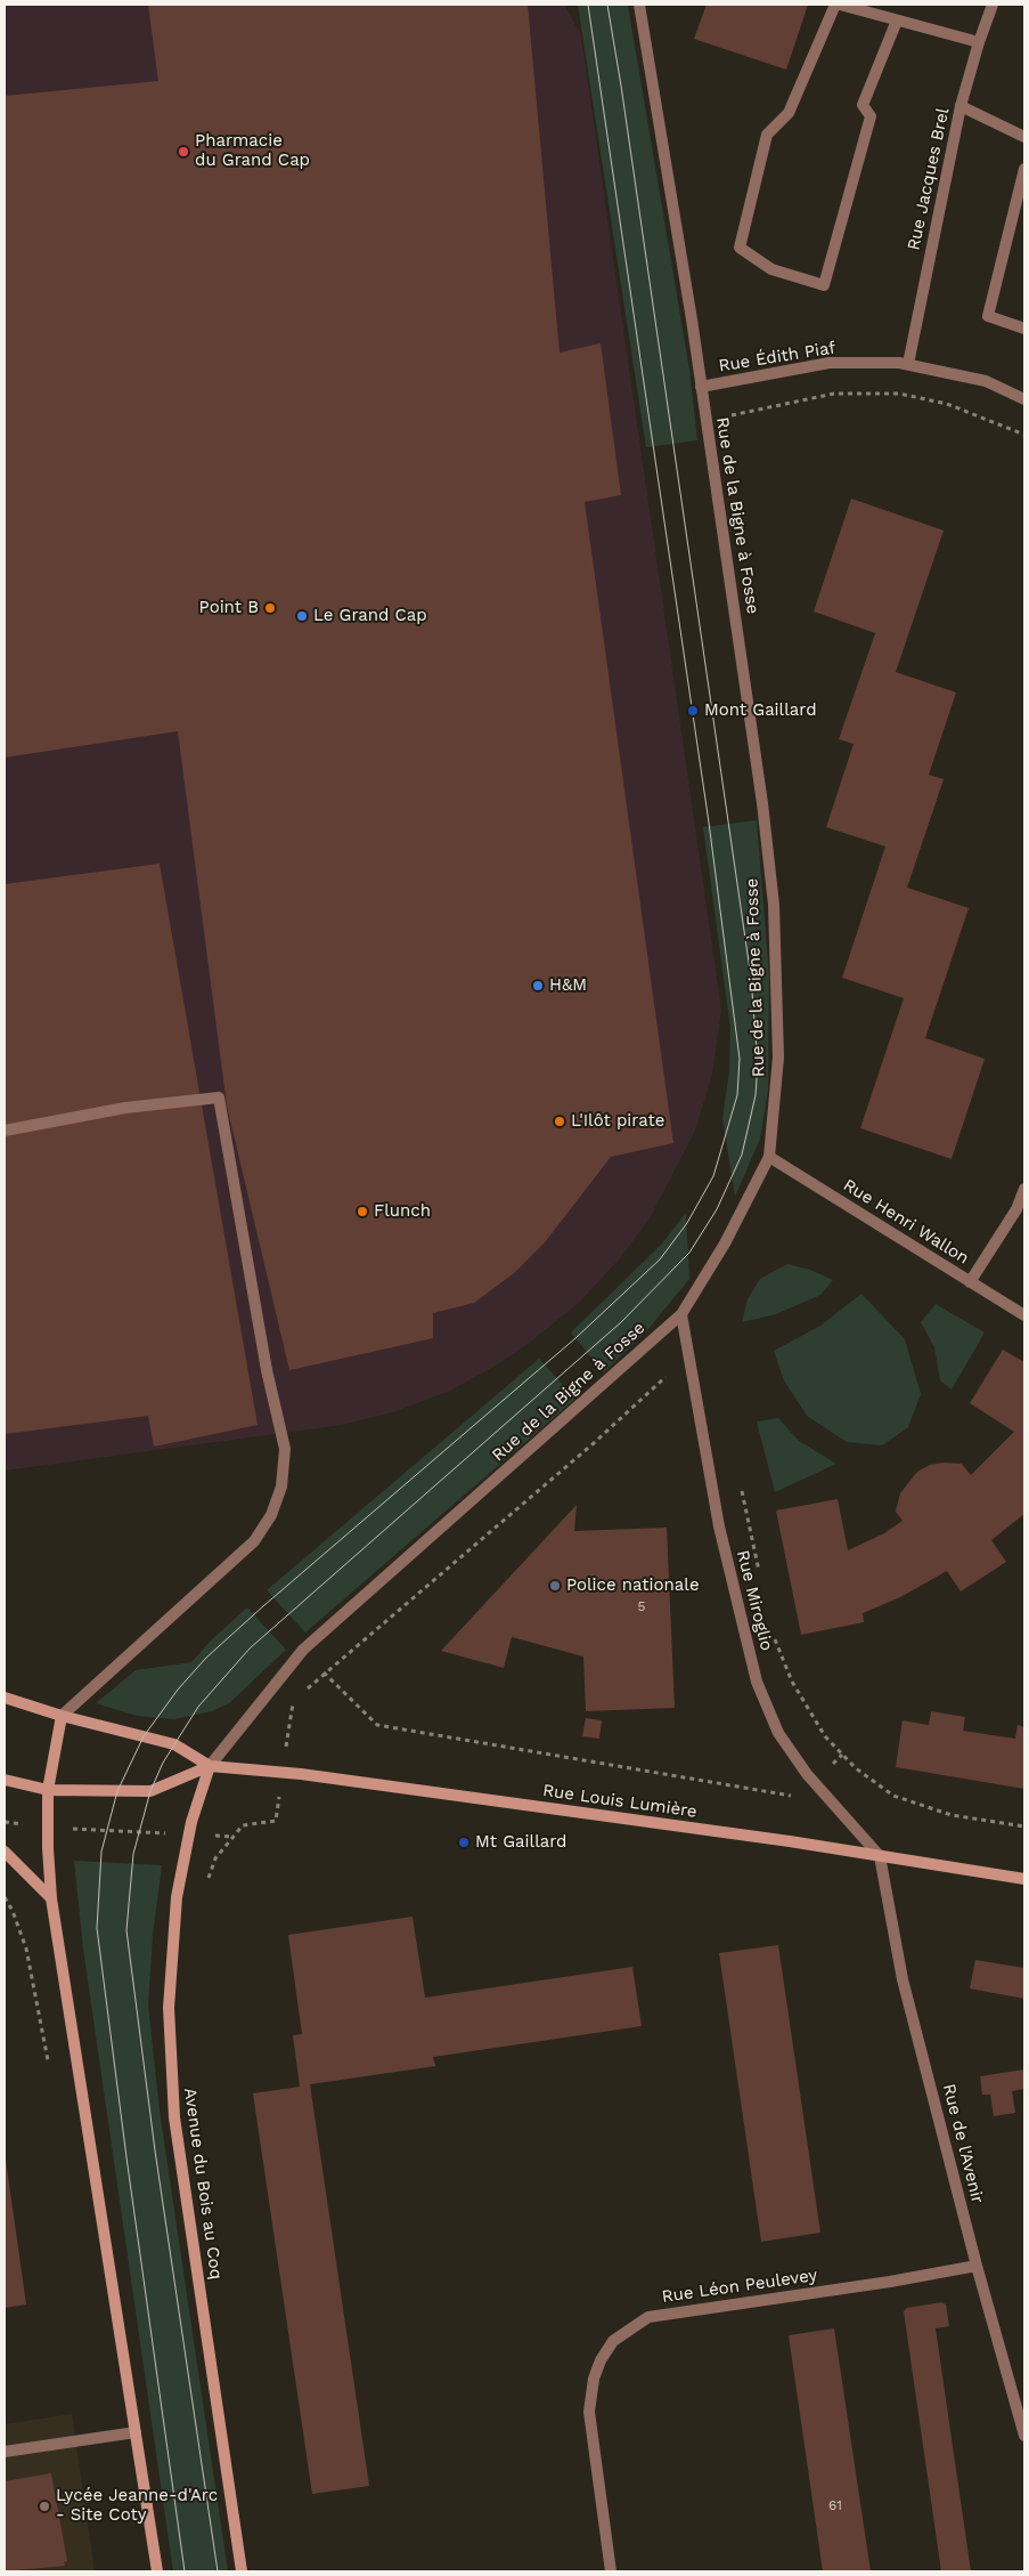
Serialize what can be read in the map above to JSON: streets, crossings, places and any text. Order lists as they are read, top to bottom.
{
  "streets": {
    "main road": ["Rue Louis Lumière", "Avenue du Bois au Coq"],
    "street": [
      "Rue Jacques Brel",
      "Rue Édith Piaf",
      "Rue de la Bigne à Fosse",
      "Rue Henri Wallon",
      "Rue Miroglio",
      "Rue de l'Avenir",
      "Rue Léon Peulevey"
    ]
  },
  "crossings": [
    ["Rue Jacques Brel", "Rue Édith Piaf"],
    ["Rue Édith Piaf", "Rue de la Bigne à Fosse"],
    ["Rue de la Bigne à Fosse", "Rue Henri Wallon"],
    ["Rue de la Bigne à Fosse", "Rue Miroglio"],
    ["Rue de la Bigne à Fosse", "Rue Louis Lumière"],
    ["Rue de la Bigne à Fosse", "Avenue du Bois au Coq"],
    ["Rue Miroglio", "Rue Louis Lumière"],
    ["Rue Miroglio", "Rue de l'Avenir"],
    ["Rue Louis Lumière", "Rue de l'Avenir"],
    ["Rue Louis Lumière", "Avenue du Bois au Coq"],
    ["Rue de l'Avenir", "Rue Léon Peulevey"]
  ],
  "places": [
    "Pharmacie du Grand Cap",
    "Point B",
    "Le Grand Cap",
    "Mont Gaillard",
    "H&M",
    "L'Ilôt pirate",
    "Flunch",
    "Police nationale",
    "Mt Gaillard",
    "Lycée Jeanne-d'Arc - Site Coty"
  ],
  "house_numbers": ["5", "61"]
}
